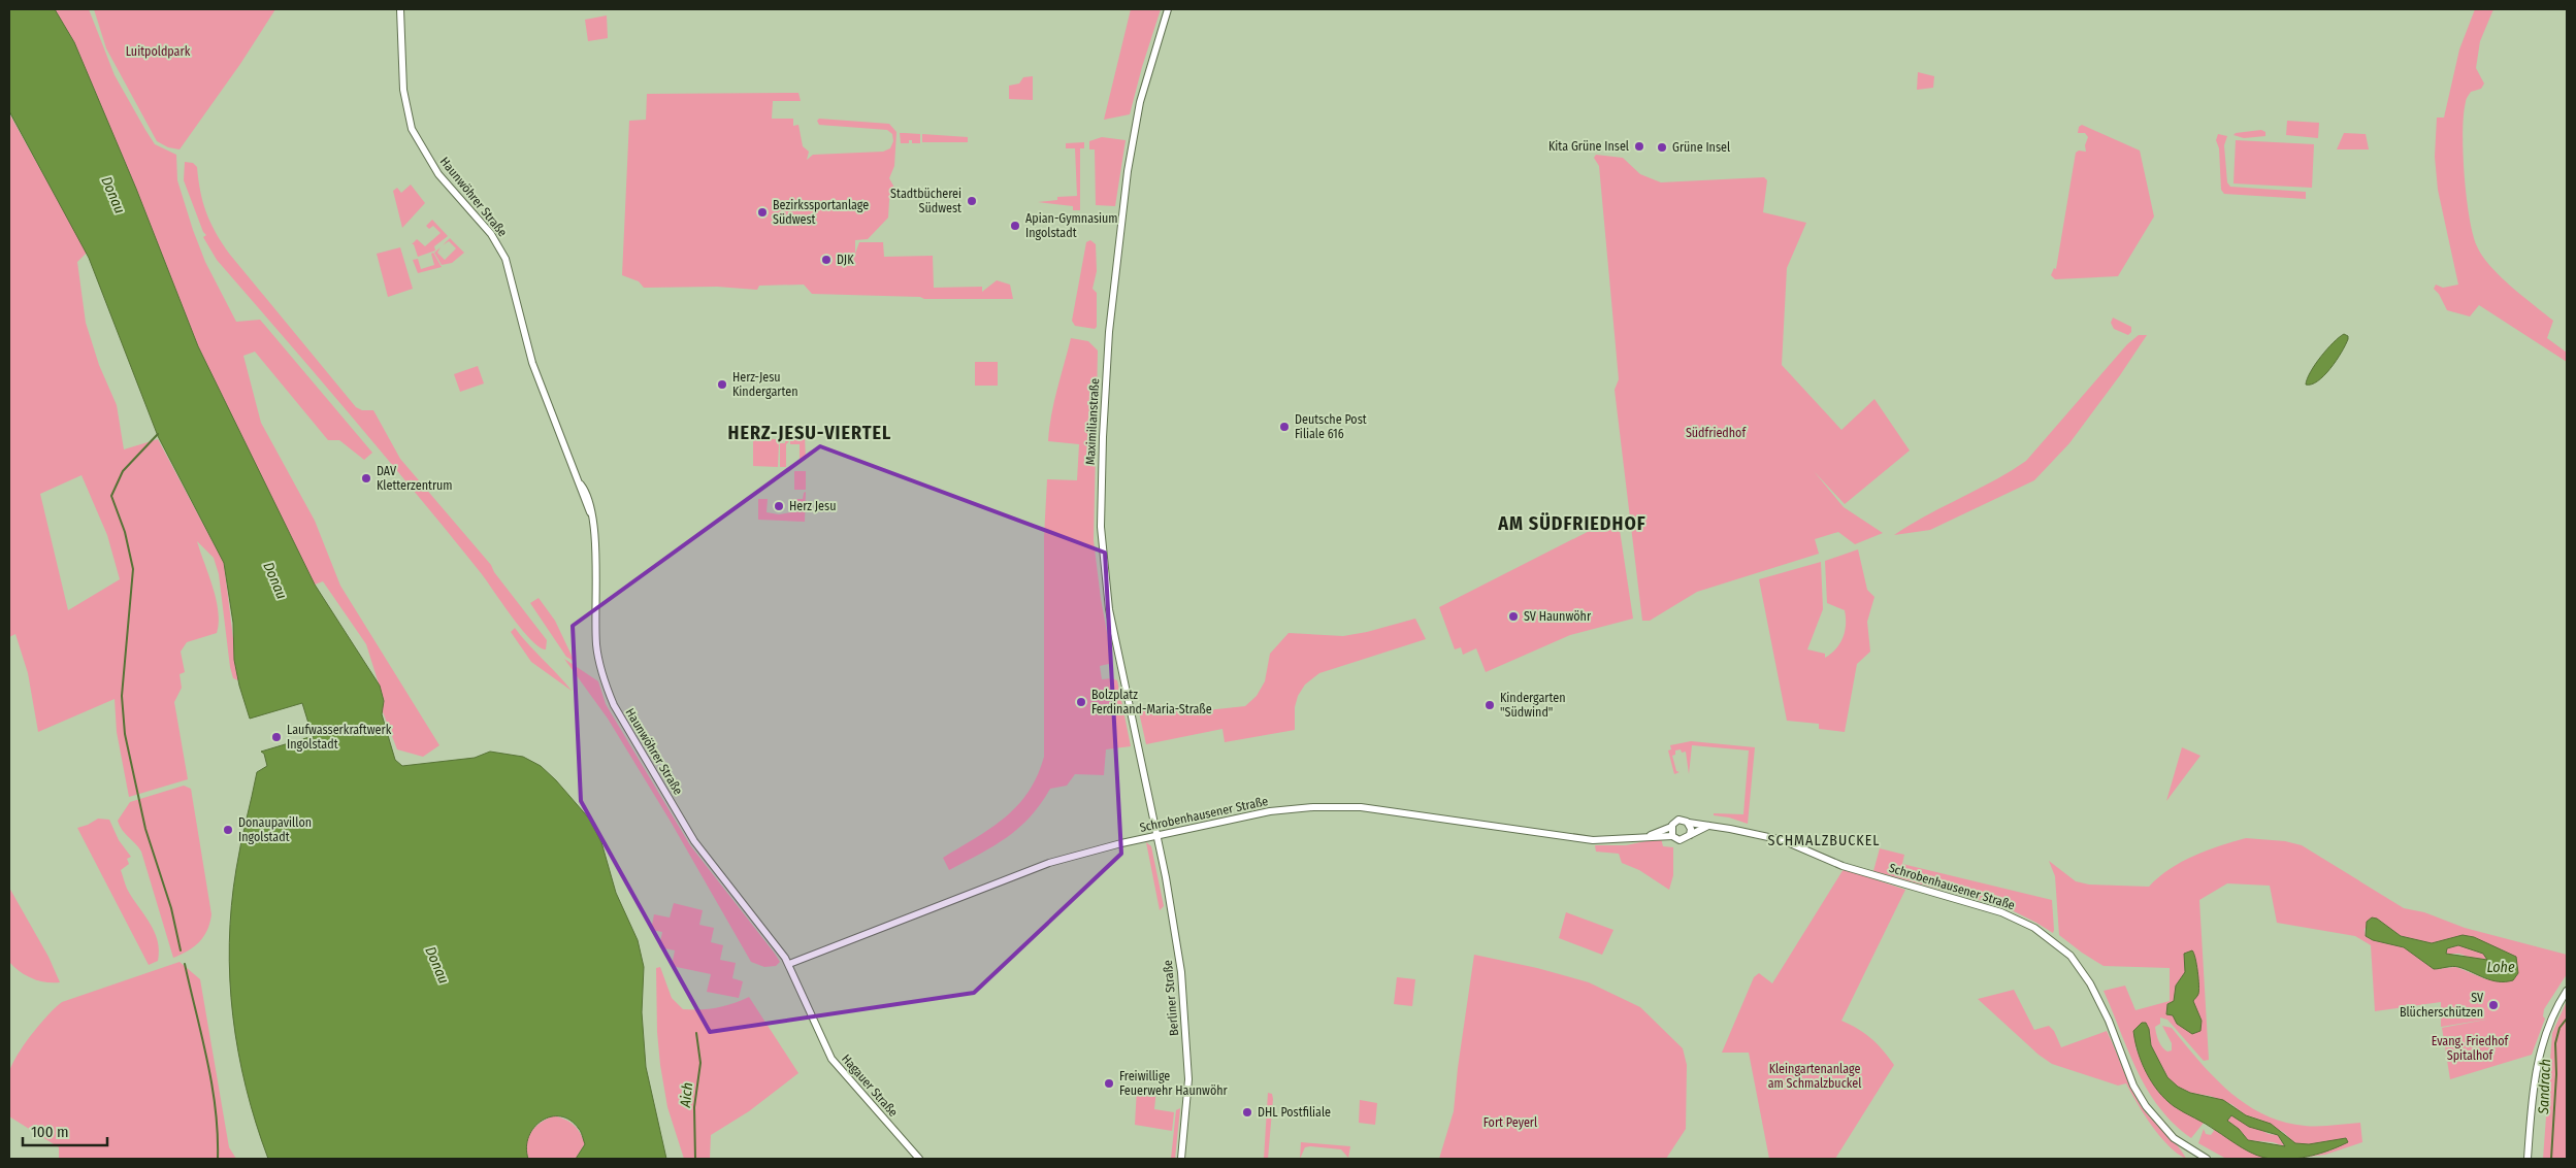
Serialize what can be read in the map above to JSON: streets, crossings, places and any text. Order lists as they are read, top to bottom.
{
  "streets": {
    "street": [
      "Haunwöhrer Straße",
      "Maximilianstraße",
      "Schrobenhausener Straße",
      "Berliner Straße",
      "Hagauer Straße"
    ]
  },
  "crossings": [
    ["Haunwöhrer Straße", "Schrobenhausener Straße"],
    ["Haunwöhrer Straße", "Hagauer Straße"],
    ["Maximilianstraße", "Schrobenhausener Straße"],
    ["Maximilianstraße", "Berliner Straße"],
    ["Schrobenhausener Straße", "Berliner Straße"],
    ["Schrobenhausener Straße", "Hagauer Straße"]
  ],
  "districts": ["HERZ-JESU-VIERTEL", "AM SÜDFRIEDHOF", "SCHMALZBUCKEL"],
  "water": [
    "Donau",
    "Lohe",
    "Sandrach",
    "Aich"
  ],
  "parks": [
    "Luitpoldpark",
    "Südfriedhof",
    "Evang. Friedhof Spitalhof",
    "Kleingartenanlage am Schmalzbuckel",
    "Fort Peyerl"
  ],
  "places": [
    "Kita Grüne Insel",
    "Grüne Insel",
    "Stadtbücherei Südwest",
    "Bezirkssportanlage Südwest",
    "Apian-Gymnasium Ingolstadt",
    "DJK",
    "Herz-Jesu Kindergarten",
    "Deutsche Post Filiale 616",
    "DAV Kletterzentrum",
    "Herz Jesu",
    "SV Haunwöhr",
    "Bolzplatz Ferdinand-Maria-Straße",
    "Kindergarten \"Südwind\"",
    "Laufwasserkraftwerk Ingolstadt",
    "Donaupavillon Ingolstadt",
    "SV Blücherschützen",
    "Freiwillige Feuerwehr Haunwöhr",
    "DHL Postfiliale"
  ],
  "scale_bar": "100 m"
}
